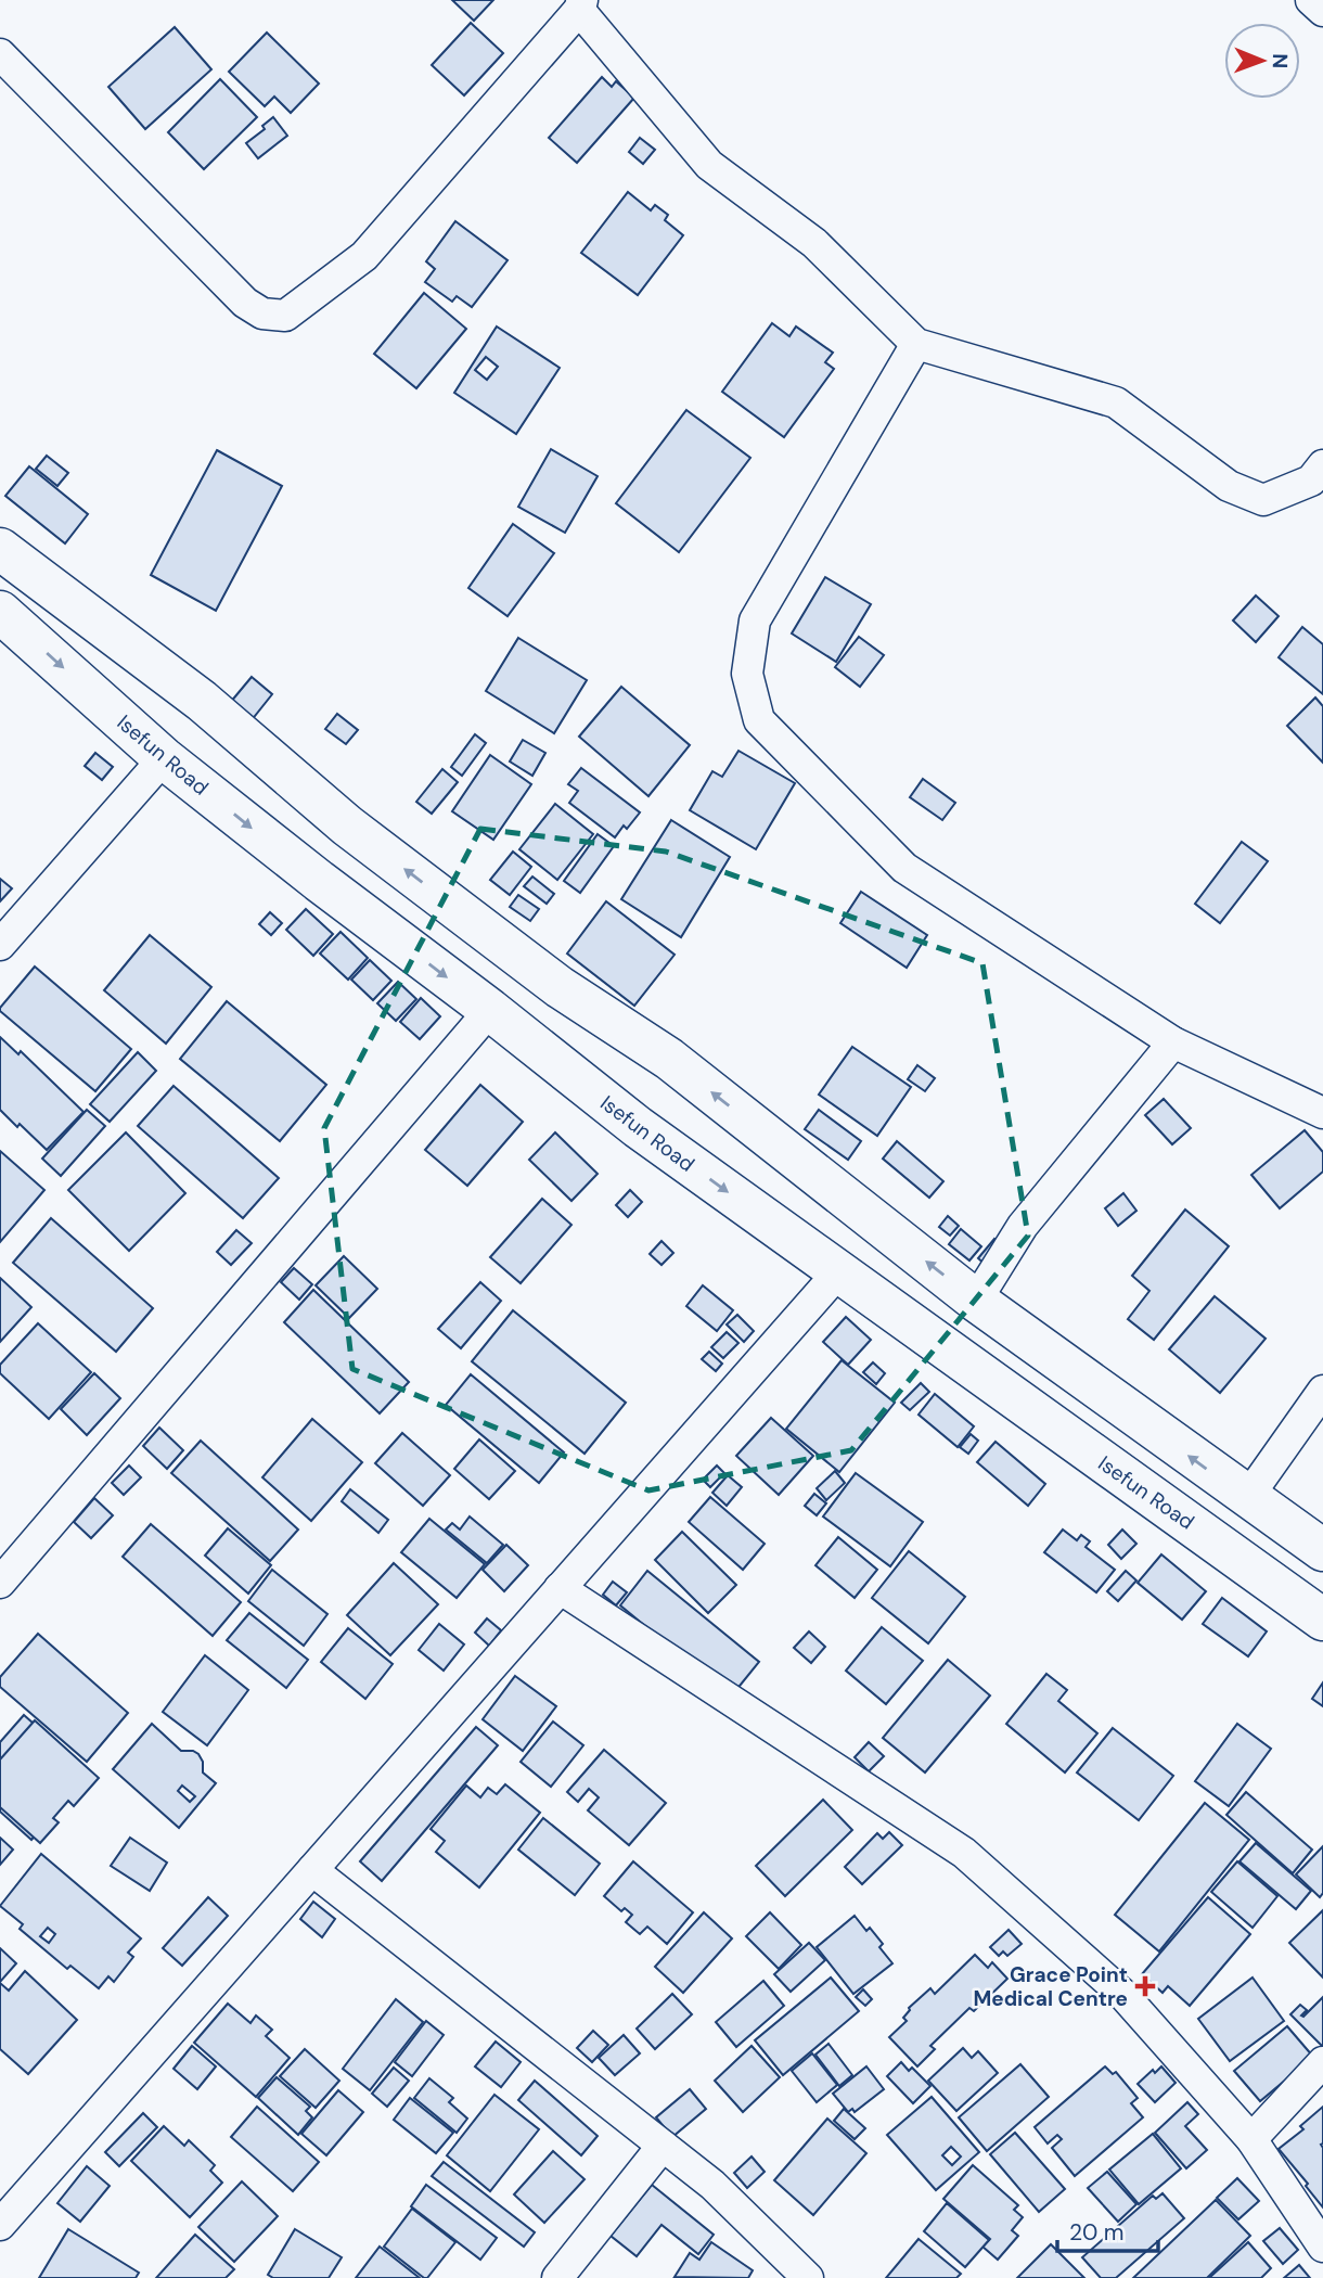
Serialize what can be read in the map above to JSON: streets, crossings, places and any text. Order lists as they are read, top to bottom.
{
  "streets": {
    "street": ["Isefun Road"]
  },
  "places": {
    "health": ["Grace Point Medical Centre"]
  },
  "scale_bar": "20 m",
  "north": "right"
}
